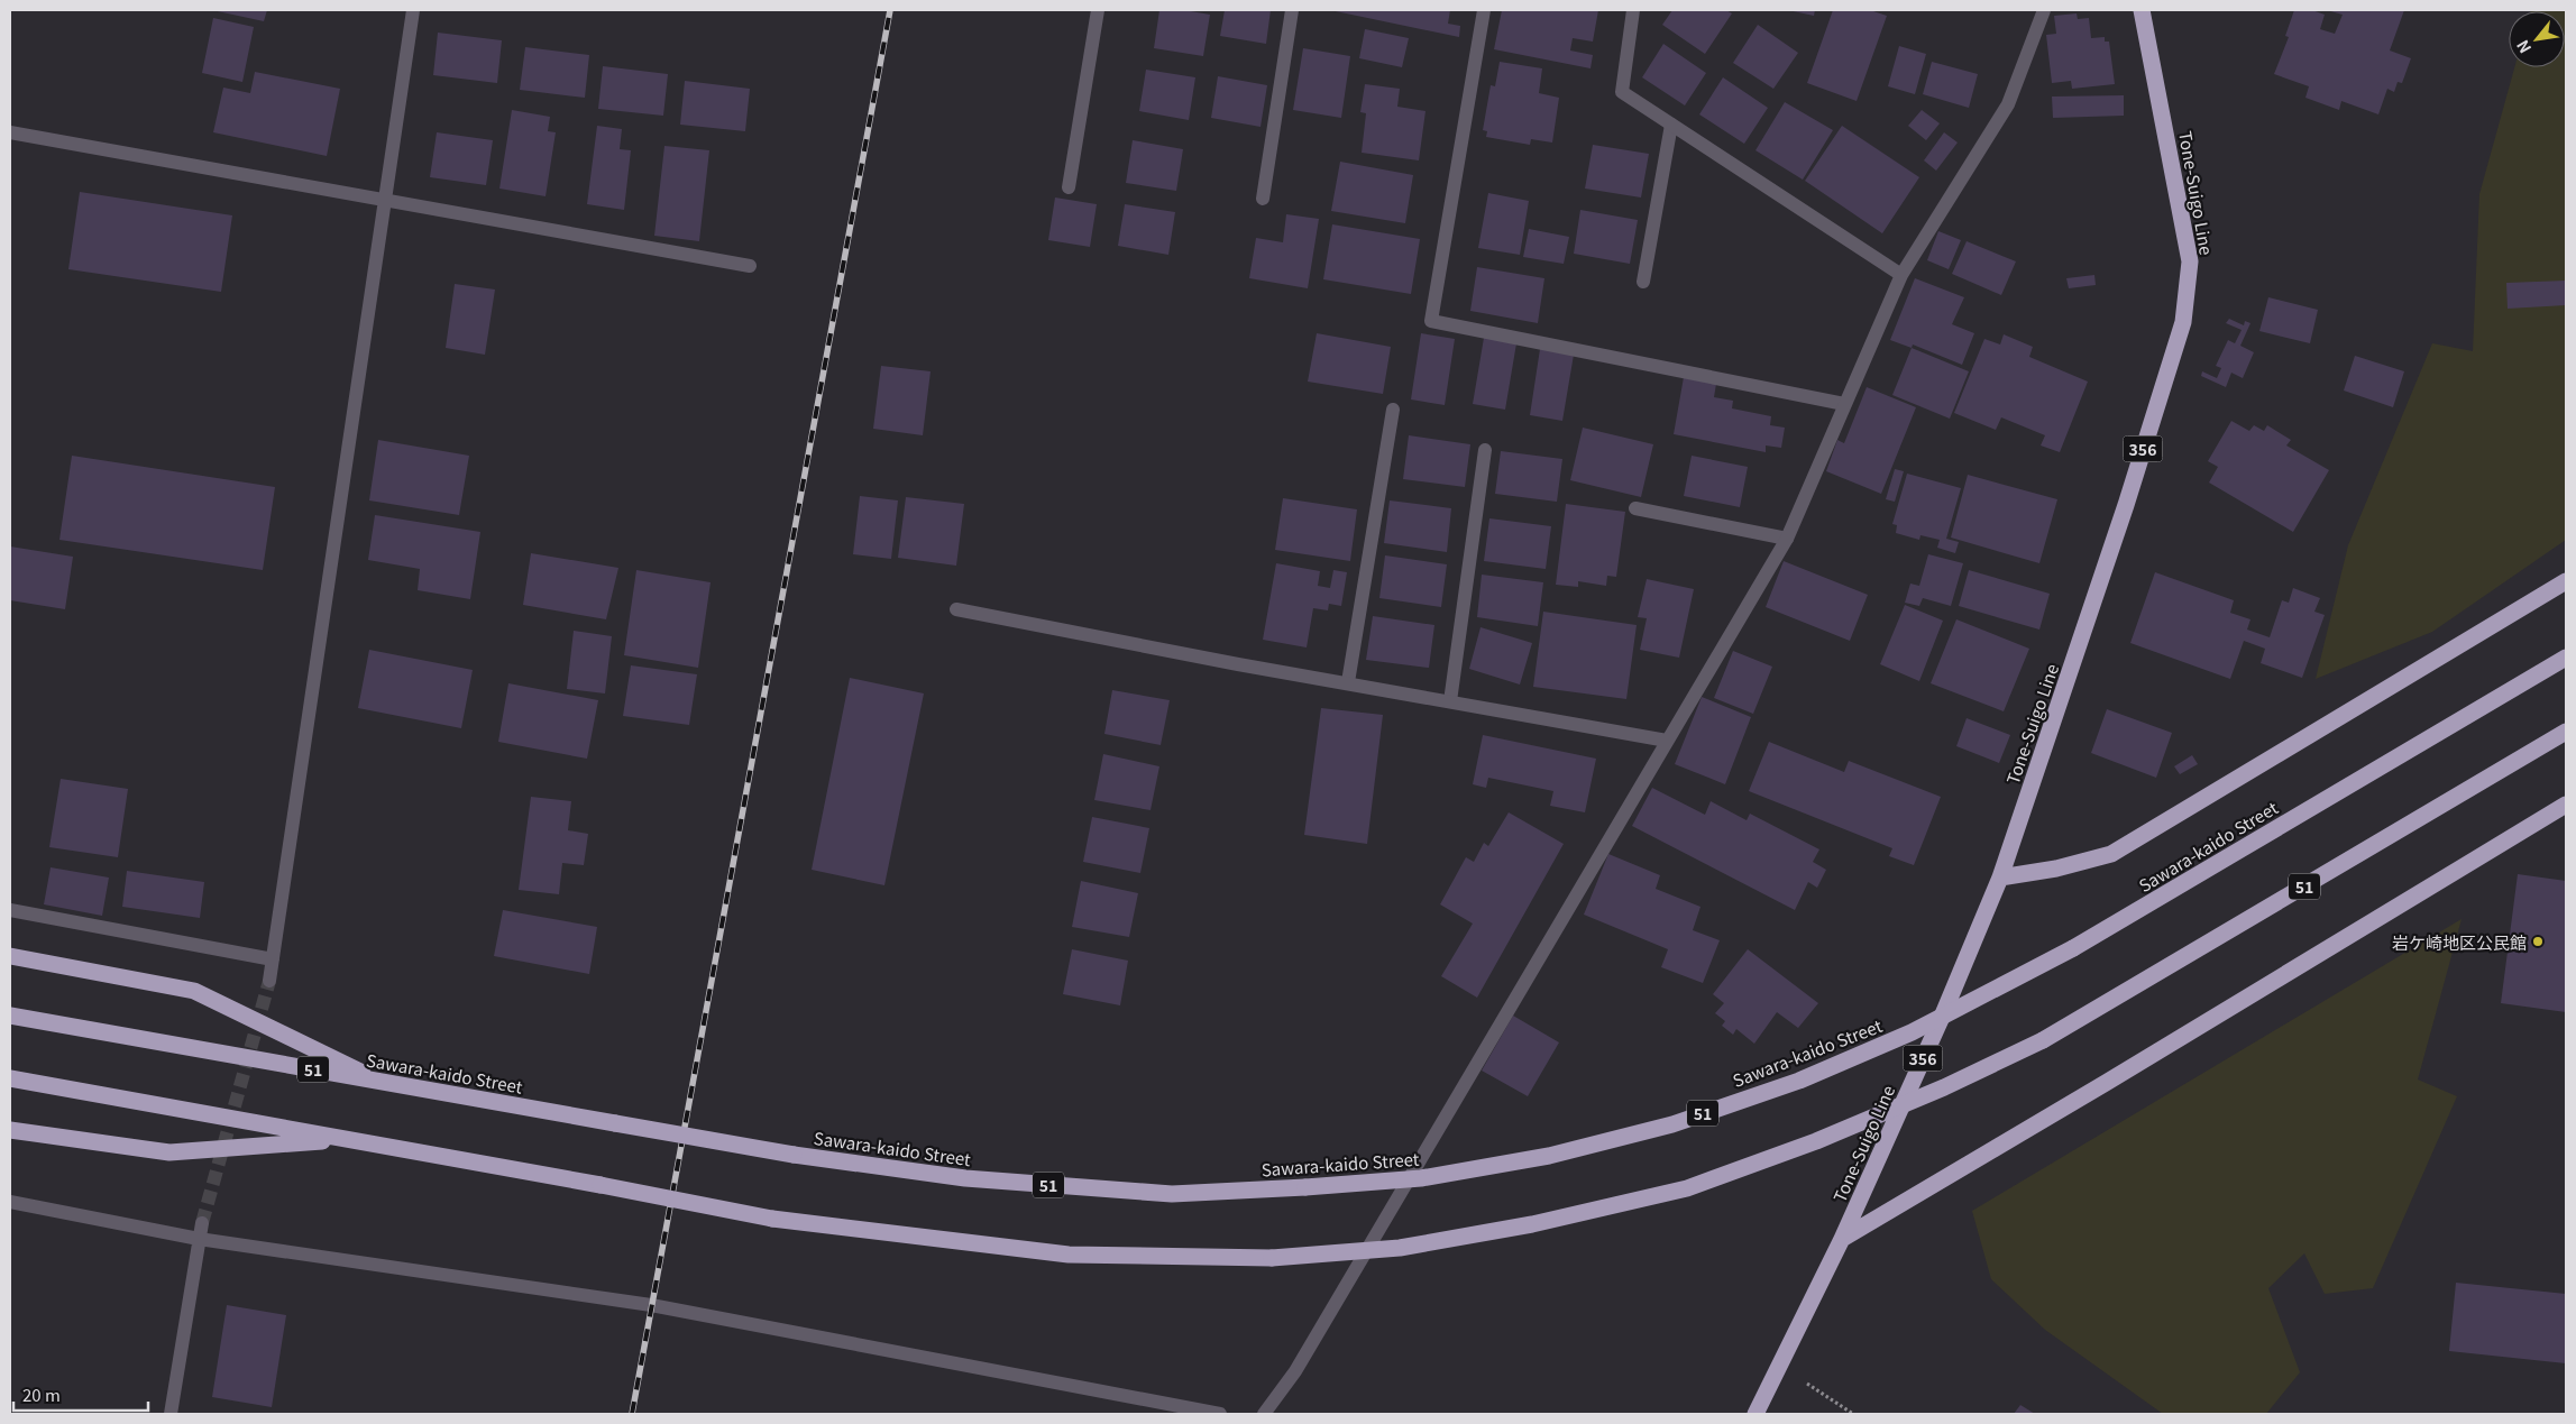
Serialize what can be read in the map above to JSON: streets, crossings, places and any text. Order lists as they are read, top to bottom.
{
  "streets": {
    "highway": [
      "Tone-Suigo Line",
      "356",
      "Sawara-kaido Street",
      "51"
    ]
  },
  "places": ["岩ケ崎地区公民館"],
  "scale_bar": "20 m",
  "north": "bottom left"
}
